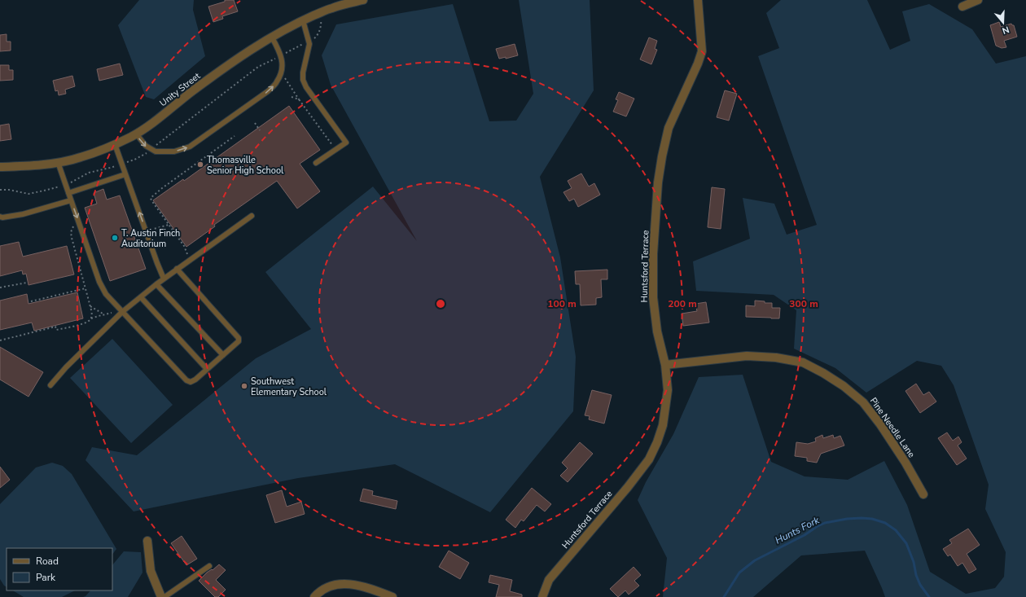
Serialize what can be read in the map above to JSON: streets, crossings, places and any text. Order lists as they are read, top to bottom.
{
  "streets": {
    "street": ["Unity Street", "Huntsford Terrace", "Pine Needle Lane"]
  },
  "crossings": [
    ["Huntsford Terrace", "Pine Needle Lane"]
  ],
  "water": ["Hunts Fork"],
  "places": ["Thomasville Senior High School", "T. Austin Finch Auditorium", "Southwest Elementary School"],
  "legend": ["Road", "Park"],
  "north": "bottom",
  "rings": ["100 m", "200 m", "300 m"]
}
